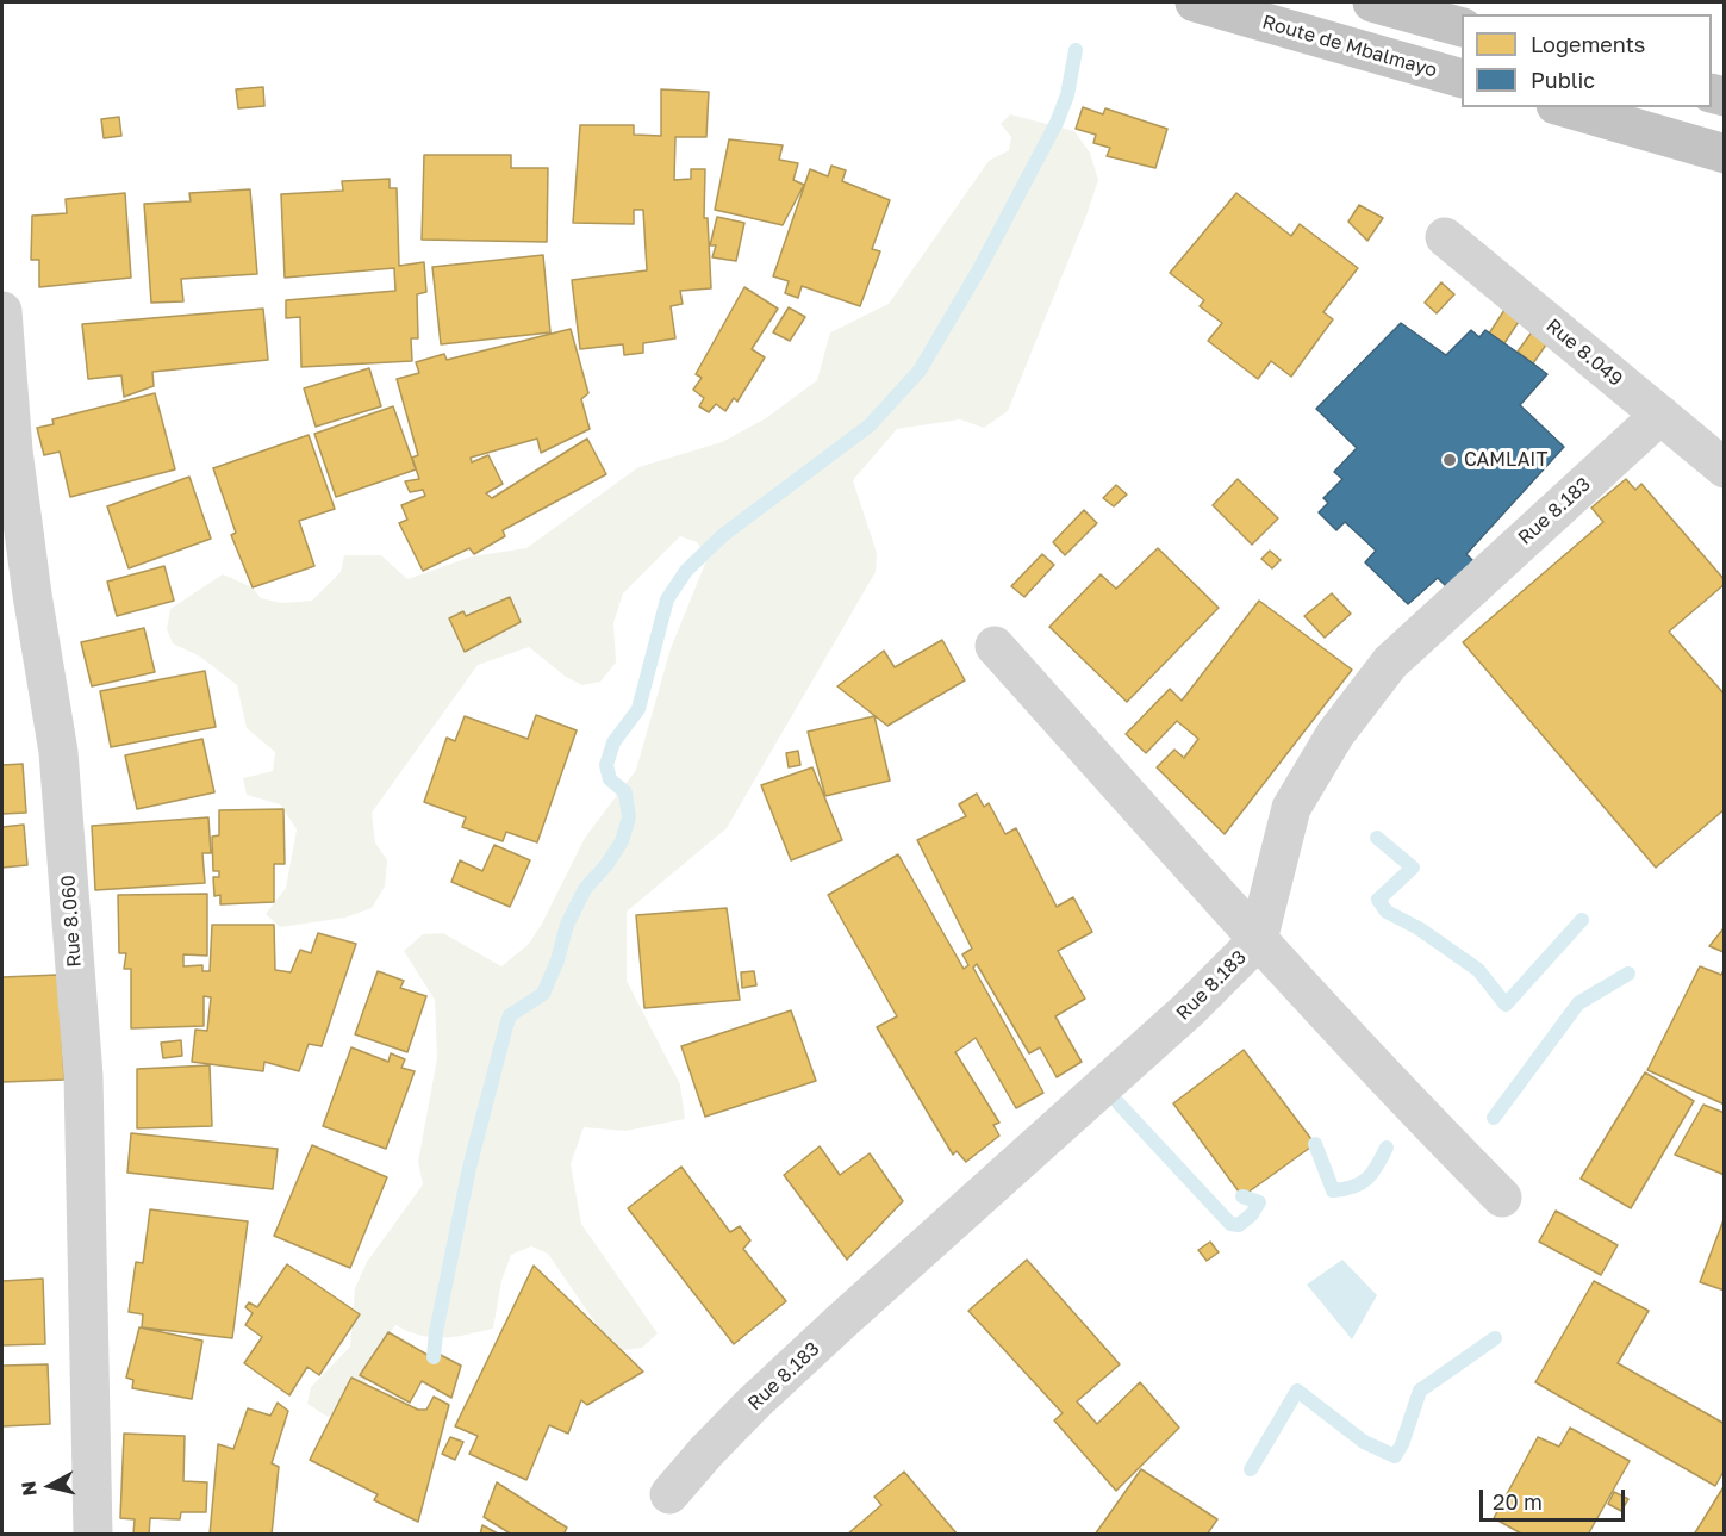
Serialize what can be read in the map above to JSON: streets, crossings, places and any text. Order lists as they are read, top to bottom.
{
  "streets": {
    "highway": ["Route de Mbalmayo"],
    "street": ["Rue 8.049", "Rue 8.183", "Rue 8.060"]
  },
  "crossings": [
    ["Rue 8.049", "Rue 8.183"]
  ],
  "places": ["CAMLAIT"],
  "legend": ["Logements", "Public"],
  "scale_bar": "20 m",
  "north": "left"
}
